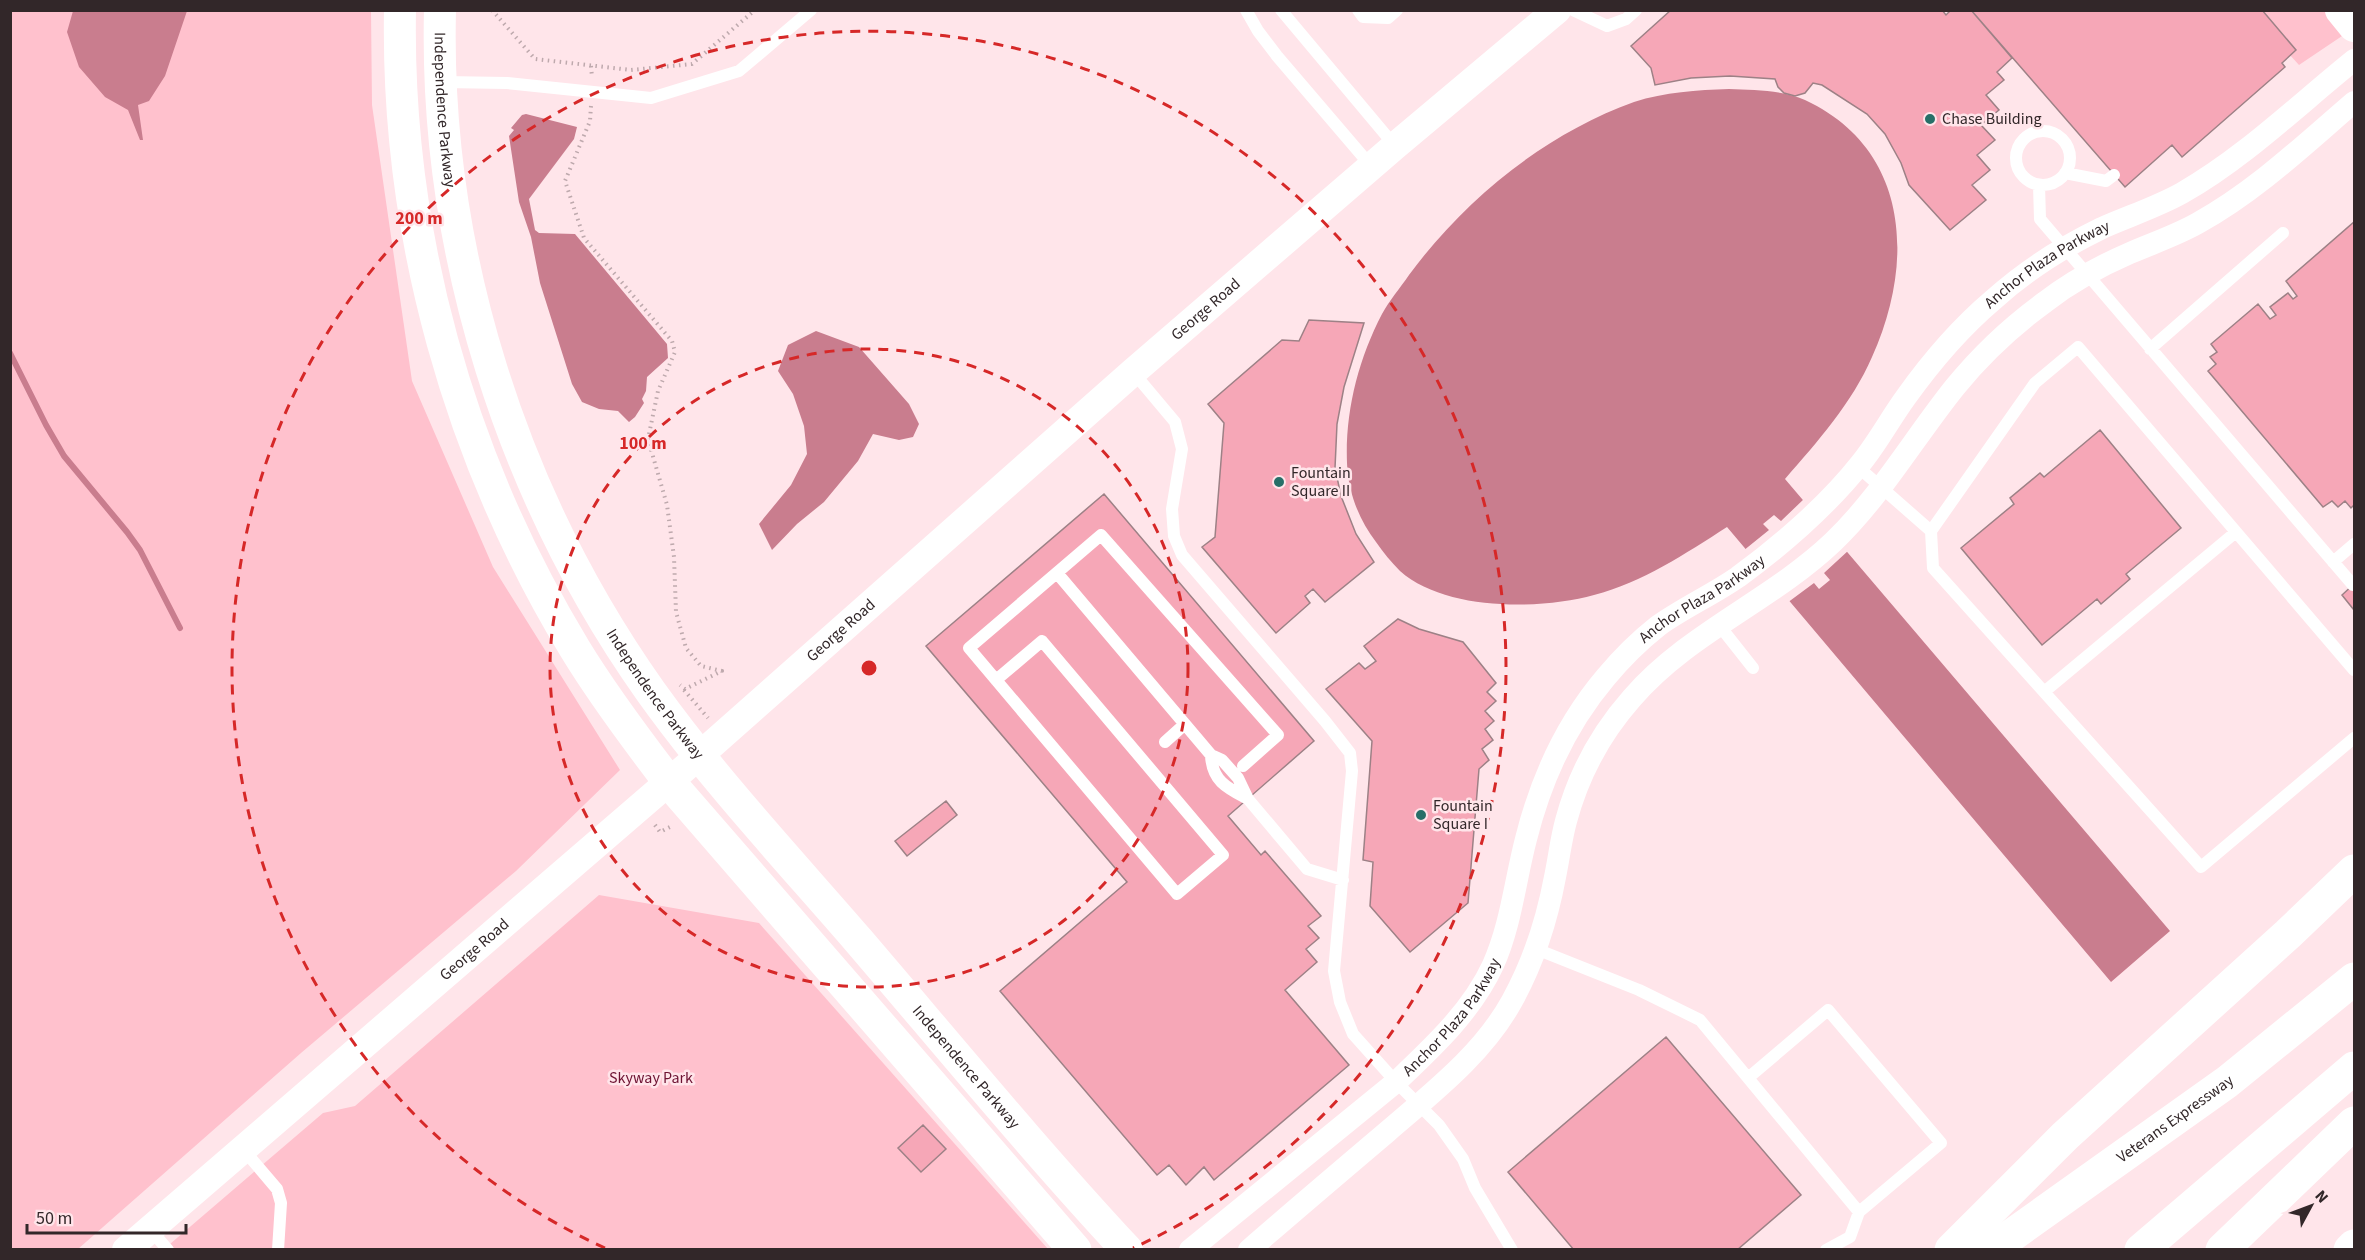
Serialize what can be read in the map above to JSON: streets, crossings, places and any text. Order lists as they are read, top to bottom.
{
  "streets": {
    "highway": ["Veterans Expressway"],
    "main road": ["Independence Parkway"],
    "street": ["Anchor Plaza Parkway", "George Road"]
  },
  "crossings": [
    ["Independence Parkway", "George Road"]
  ],
  "parks": ["Skyway Park"],
  "places": ["Chase Building", "Fountain Square II", "Fountain Square I"],
  "scale_bar": "50 m",
  "north": "top right",
  "rings": ["200 m", "100 m"]
}
